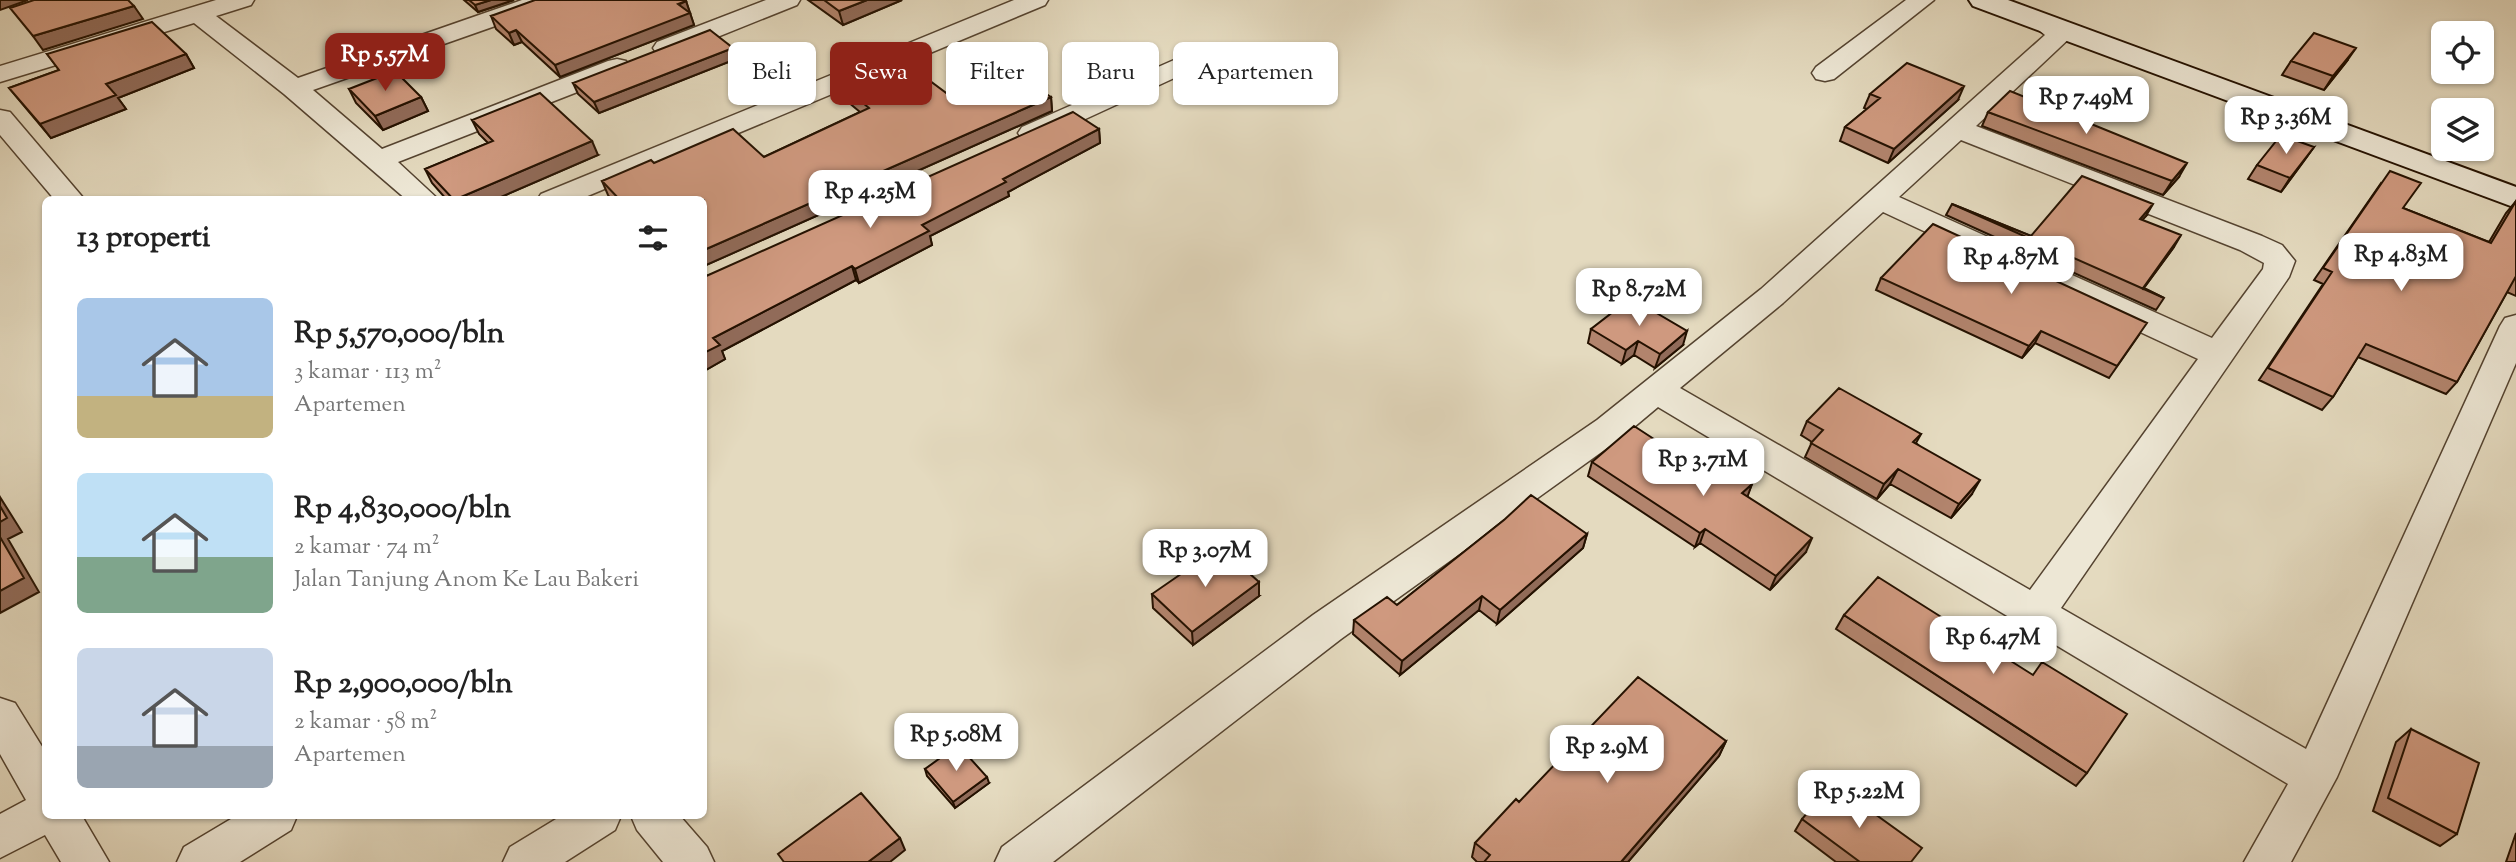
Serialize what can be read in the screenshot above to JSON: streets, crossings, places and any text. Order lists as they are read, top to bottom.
{
  "page": {
    "price": [
      "Rp 5.57M",
      "Rp 7.49M",
      "Rp 3.36M",
      "Rp 4.25M",
      "Rp 4.83M",
      "Rp 4.87M",
      "Rp 8.72M",
      "Rp 3.71M",
      "Rp 3.07M",
      "Rp 6.47M",
      "Rp 5.08M",
      "Rp 2.9M",
      "Rp 5.22M"
    ],
    "chip": [
      "Beli",
      "Sewa",
      "Filter",
      "Baru",
      "Apartemen"
    ],
    "heading": "13 properti",
    "list": [
      {
        "name": "Rp 5,570,000/bln",
        "note": "3 kamar · 113 m² · Apartemen"
      },
      {
        "name": "Rp 4,830,000/bln",
        "note": "2 kamar · 74 m² · Jalan Tanjung Anom Ke Lau Bakeri"
      },
      {
        "name": "Rp 2,900,000/bln",
        "note": "2 kamar · 58 m² · Apartemen"
      }
    ]
  }
}
